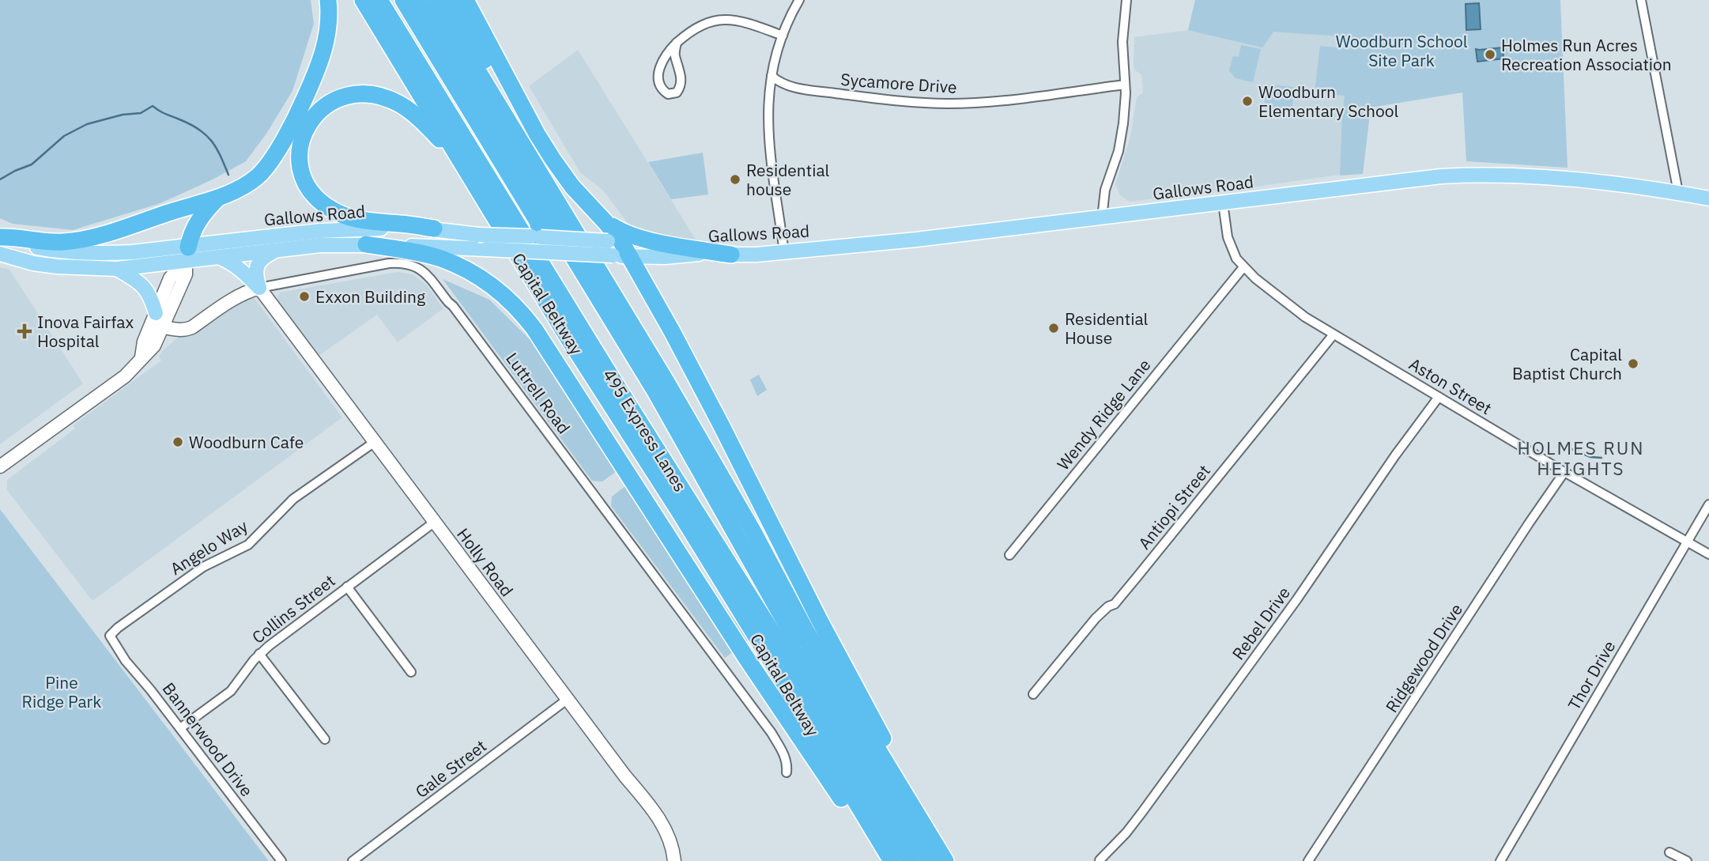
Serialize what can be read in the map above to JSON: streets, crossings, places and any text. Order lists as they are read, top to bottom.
{
  "streets": {
    "highway": ["Capital Beltway", "495 Express Lanes"],
    "main road": ["Gallows Road"],
    "street": [
      "Sycamore Drive",
      "Aston Street",
      "Luttrell Road",
      "Wendy Ridge Lane",
      "Antiopi Street",
      "Angelo Way",
      "Holly Road",
      "Collins Street",
      "Rebel Drive",
      "Ridgewood Drive",
      "Thor Drive",
      "Bannerwood Drive",
      "Gale Street"
    ]
  },
  "crossings": [
    ["Gallows Road", "Aston Street"],
    ["Aston Street", "Wendy Ridge Lane"],
    ["Aston Street", "Antiopi Street"],
    ["Aston Street", "Rebel Drive"],
    ["Aston Street", "Ridgewood Drive"],
    ["Aston Street", "Thor Drive"],
    ["Luttrell Road", "Holly Road"],
    ["Angelo Way", "Holly Road"],
    ["Angelo Way", "Bannerwood Drive"],
    ["Holly Road", "Collins Street"],
    ["Holly Road", "Gale Street"],
    ["Collins Street", "Bannerwood Drive"]
  ],
  "districts": ["HOLMES RUN HEIGHTS"],
  "parks": ["Woodburn School Site Park", "Pine Ridge Park"],
  "places": {
    "other": [
      "Holmes Run Acres Recreation Association",
      "Woodburn Elementary School",
      "Residential house",
      "Exxon Building",
      "Residential House",
      "Capital Baptist Church",
      "Woodburn Cafe"
    ],
    "health": ["Inova Fairfax Hospital"]
  }
}
